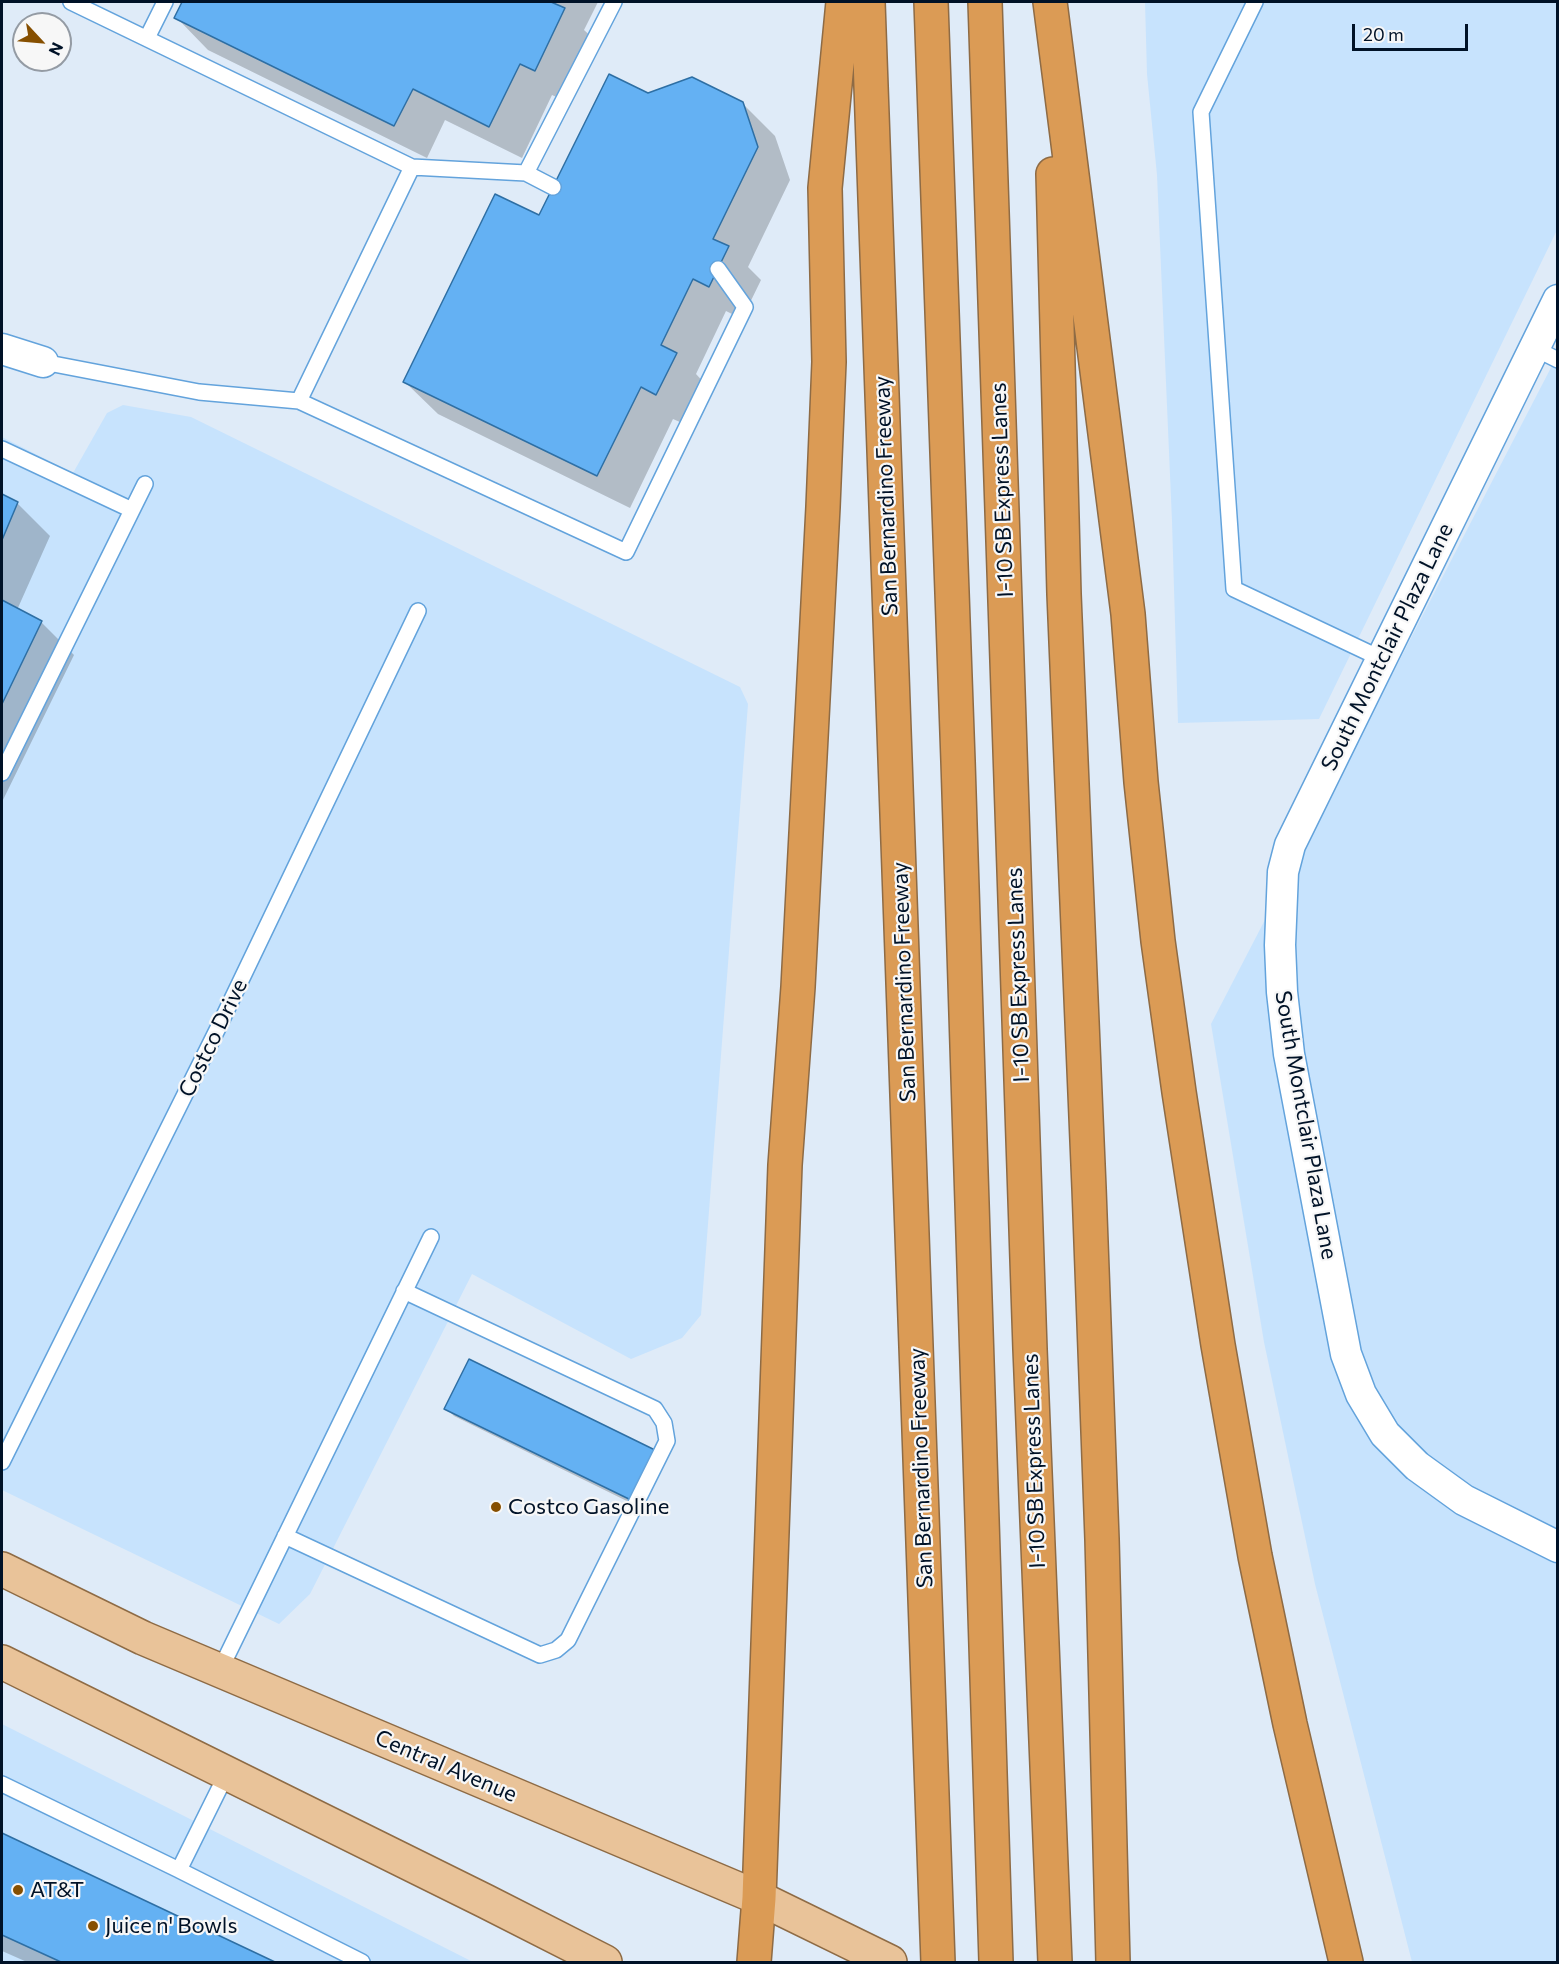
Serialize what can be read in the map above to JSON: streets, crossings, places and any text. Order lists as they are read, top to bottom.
{
  "streets": {
    "highway": ["I-10 SB Express Lanes", "San Bernardino Freeway"],
    "main road": ["Central Avenue"],
    "street": ["South Montclair Plaza Lane"],
    "lane": ["Costco Drive"]
  },
  "places": ["Costco Gasoline", "AT&T", "Juice n' Bowls"],
  "scale_bar": "20 m",
  "north": "bottom right"
}
